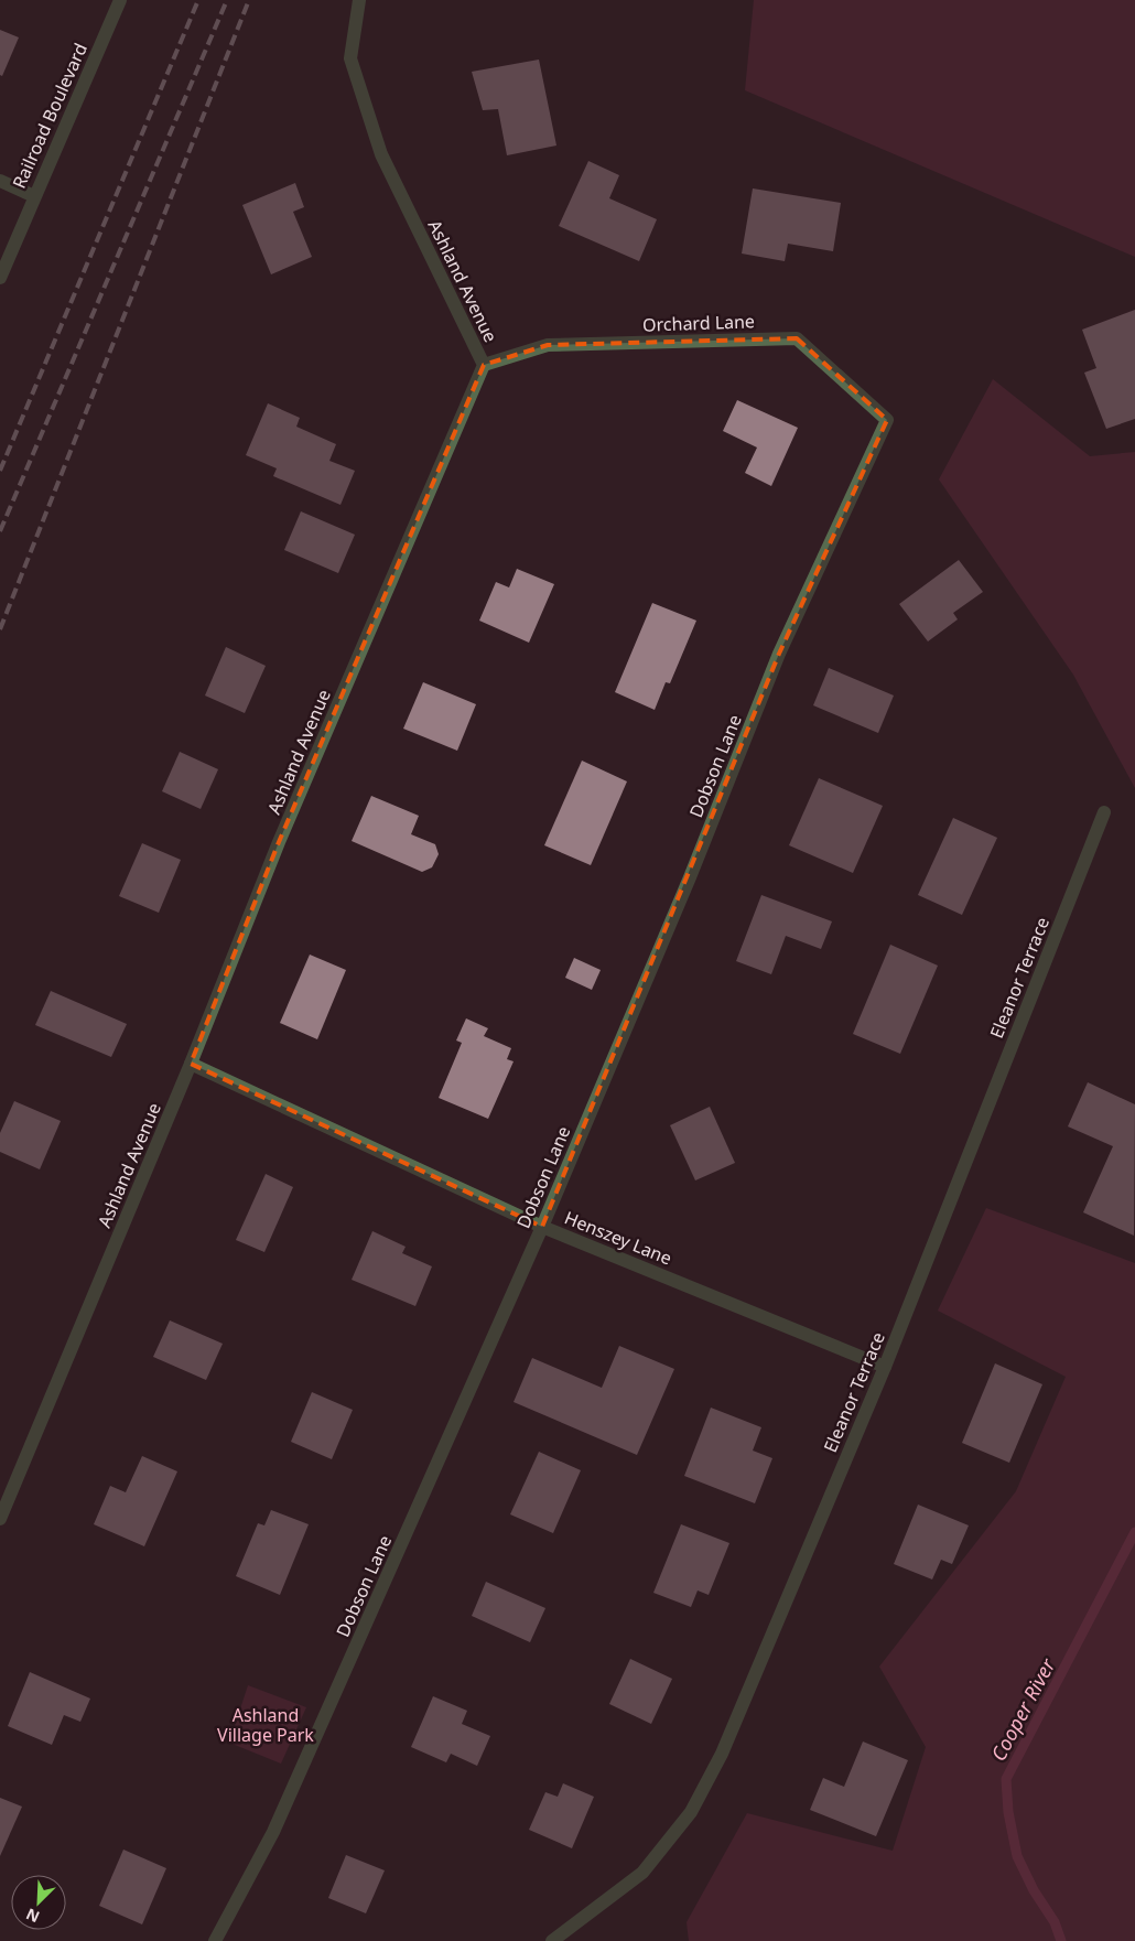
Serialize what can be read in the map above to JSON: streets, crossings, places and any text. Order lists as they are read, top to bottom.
{
  "streets": {
    "street": [
      "Railroad Boulevard",
      "Ashland Avenue",
      "Orchard Lane",
      "Dobson Lane",
      "Eleanor Terrace",
      "Henszey Lane"
    ]
  },
  "crossings": [
    ["Ashland Avenue", "Orchard Lane"],
    ["Ashland Avenue", "Henszey Lane"],
    ["Orchard Lane", "Dobson Lane"],
    ["Dobson Lane", "Henszey Lane"],
    ["Eleanor Terrace", "Henszey Lane"]
  ],
  "water": ["Cooper River"],
  "parks": ["Ashland Village Park"],
  "north": "bottom left"
}
